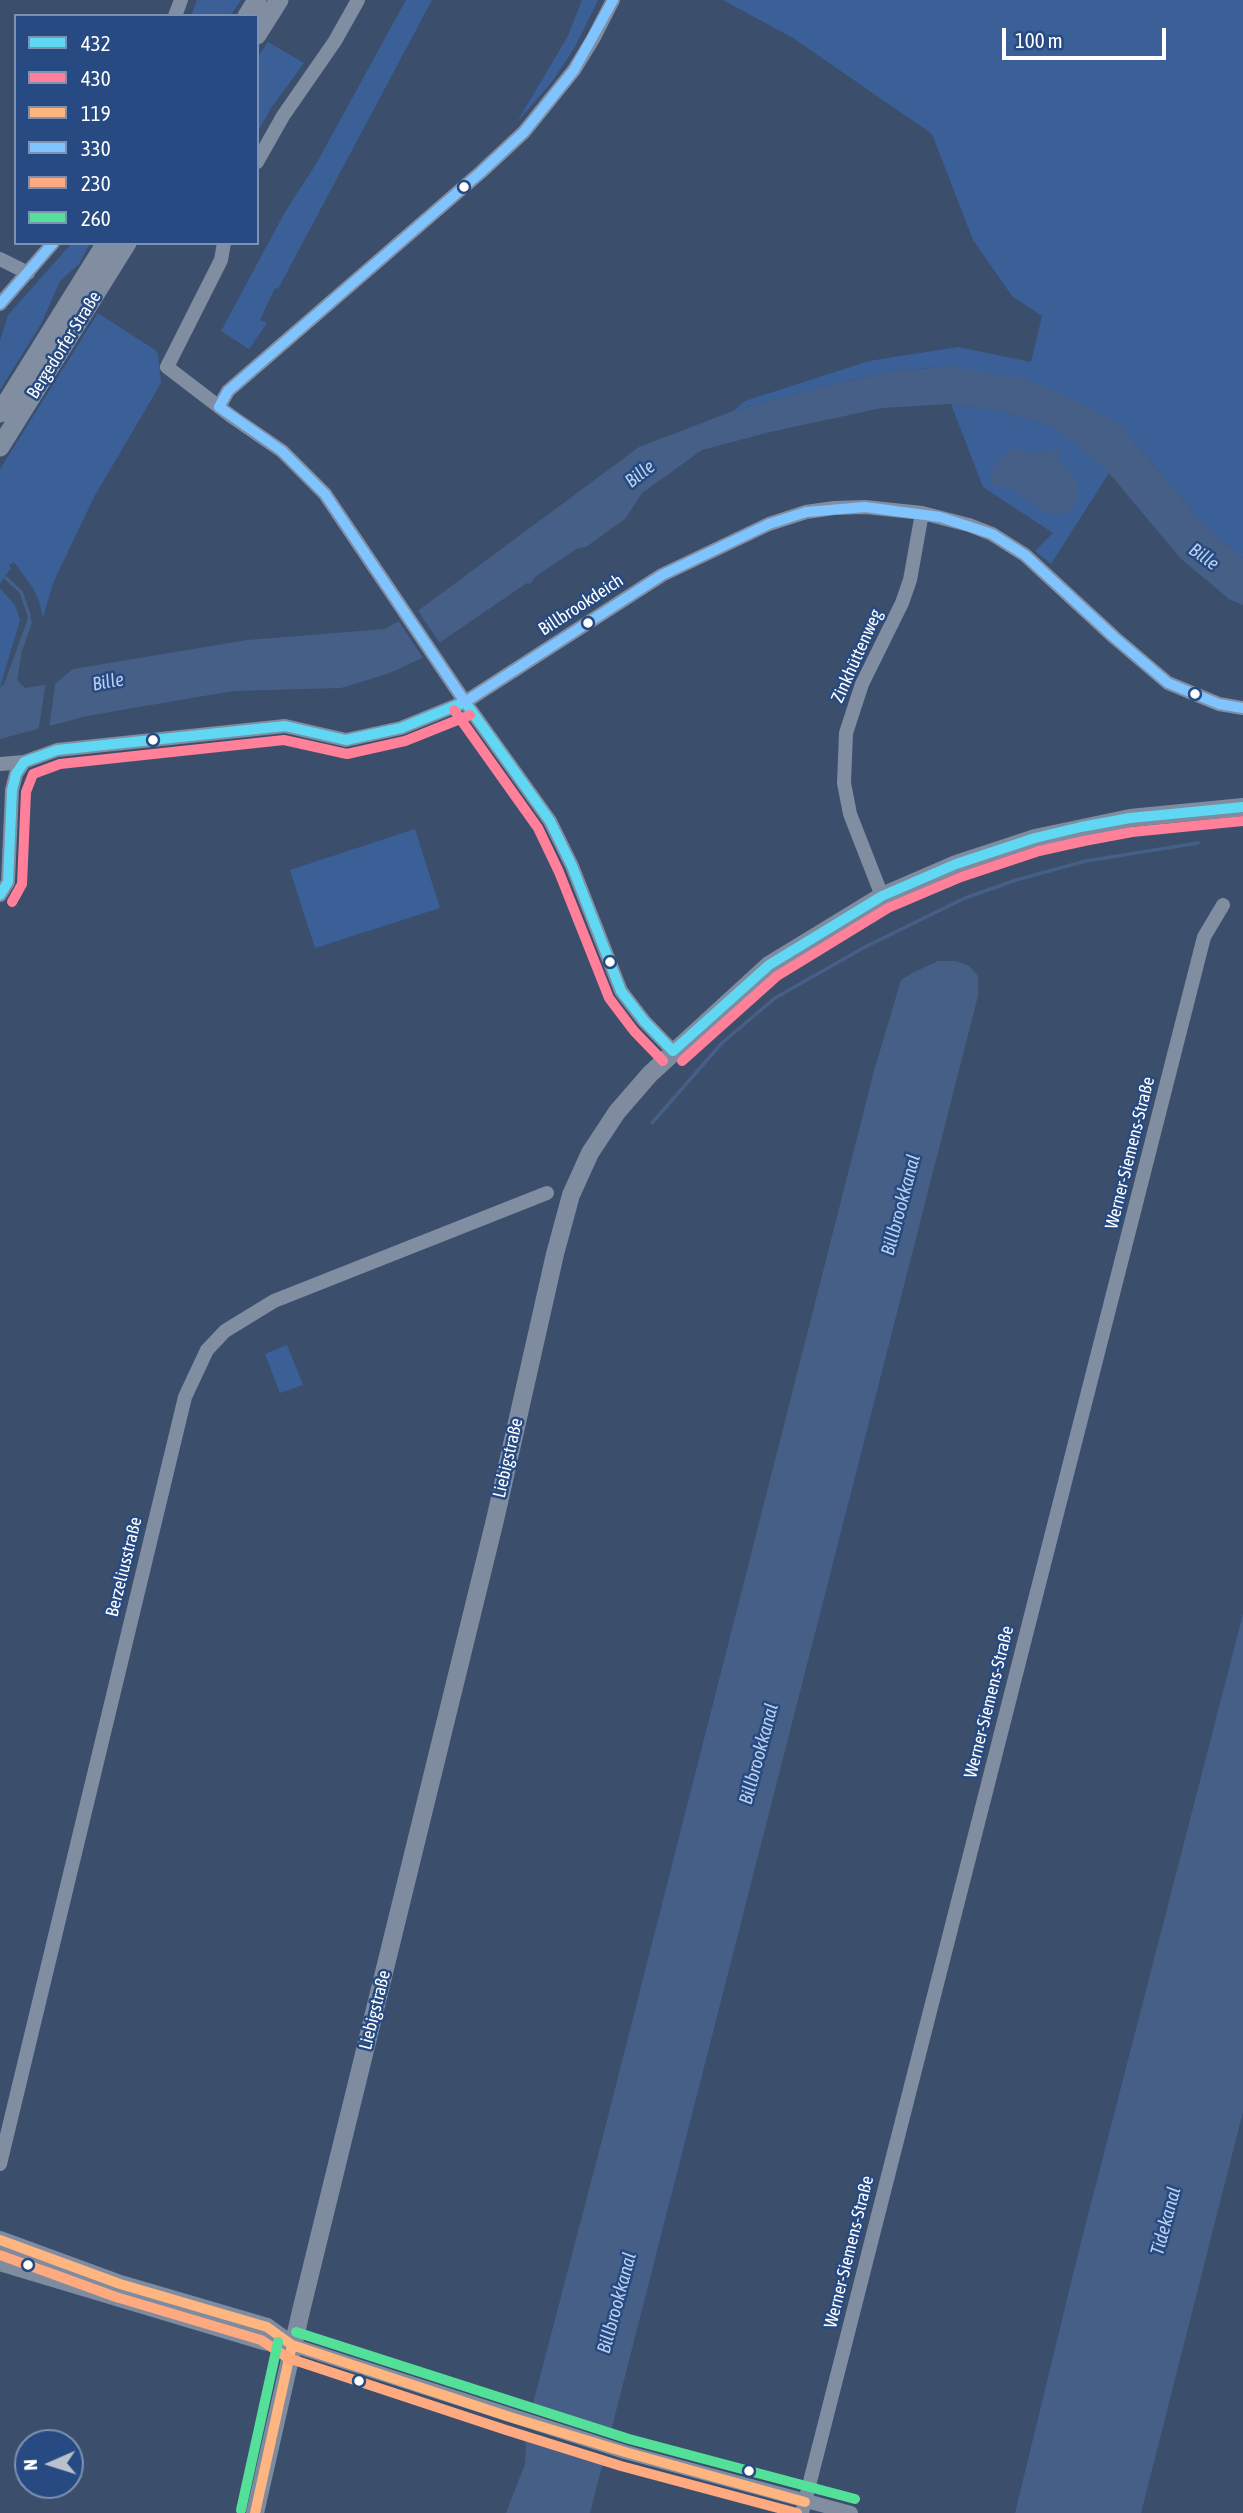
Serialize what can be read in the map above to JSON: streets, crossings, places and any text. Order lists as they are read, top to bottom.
{
  "streets": {
    "highway": ["Bergedorfer Straße"],
    "main road": ["Liebigstraße"],
    "street": [
      "Billbrookdeich",
      "Zinkhüttenweg",
      "Werner-Siemens-Straße",
      "Berzeliusstraße"
    ]
  },
  "crossings": [
    ["Billbrookdeich", "Zinkhüttenweg"],
    ["Zinkhüttenweg", "Liebigstraße"]
  ],
  "water": ["Bille", "Billbrookkanal", "Tidekanal"],
  "lines": [
    "transit line 330",
    "transit line 432",
    "transit line 430",
    "transit line 119",
    "transit line 230",
    "transit line 260"
  ],
  "legend": [
    "432",
    "430",
    "119",
    "330",
    "230",
    "260"
  ],
  "scale_bar": "100 m",
  "north": "left"
}
